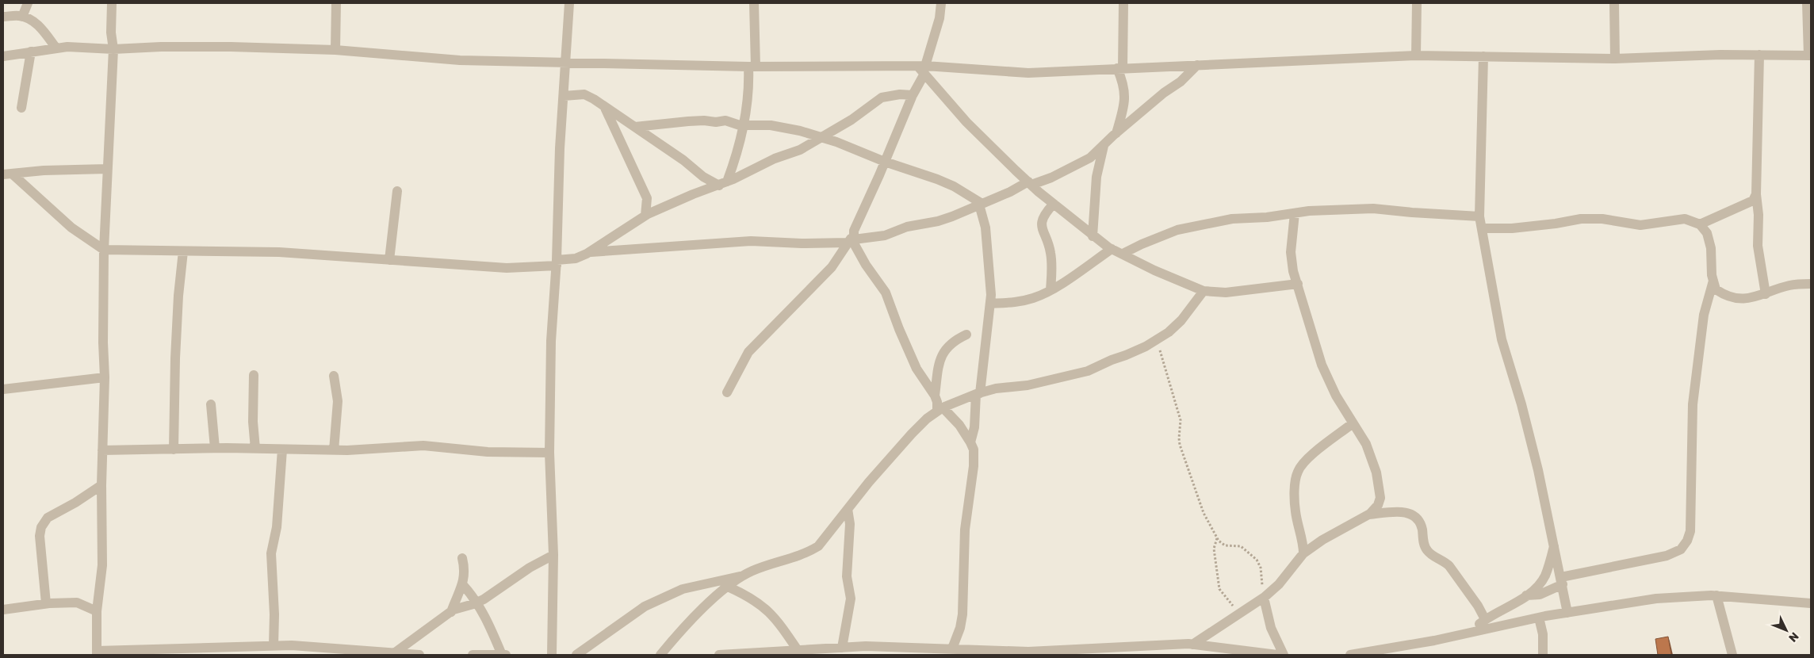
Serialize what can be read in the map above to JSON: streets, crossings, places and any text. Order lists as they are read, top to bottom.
{
  "north": "bottom right"
}
